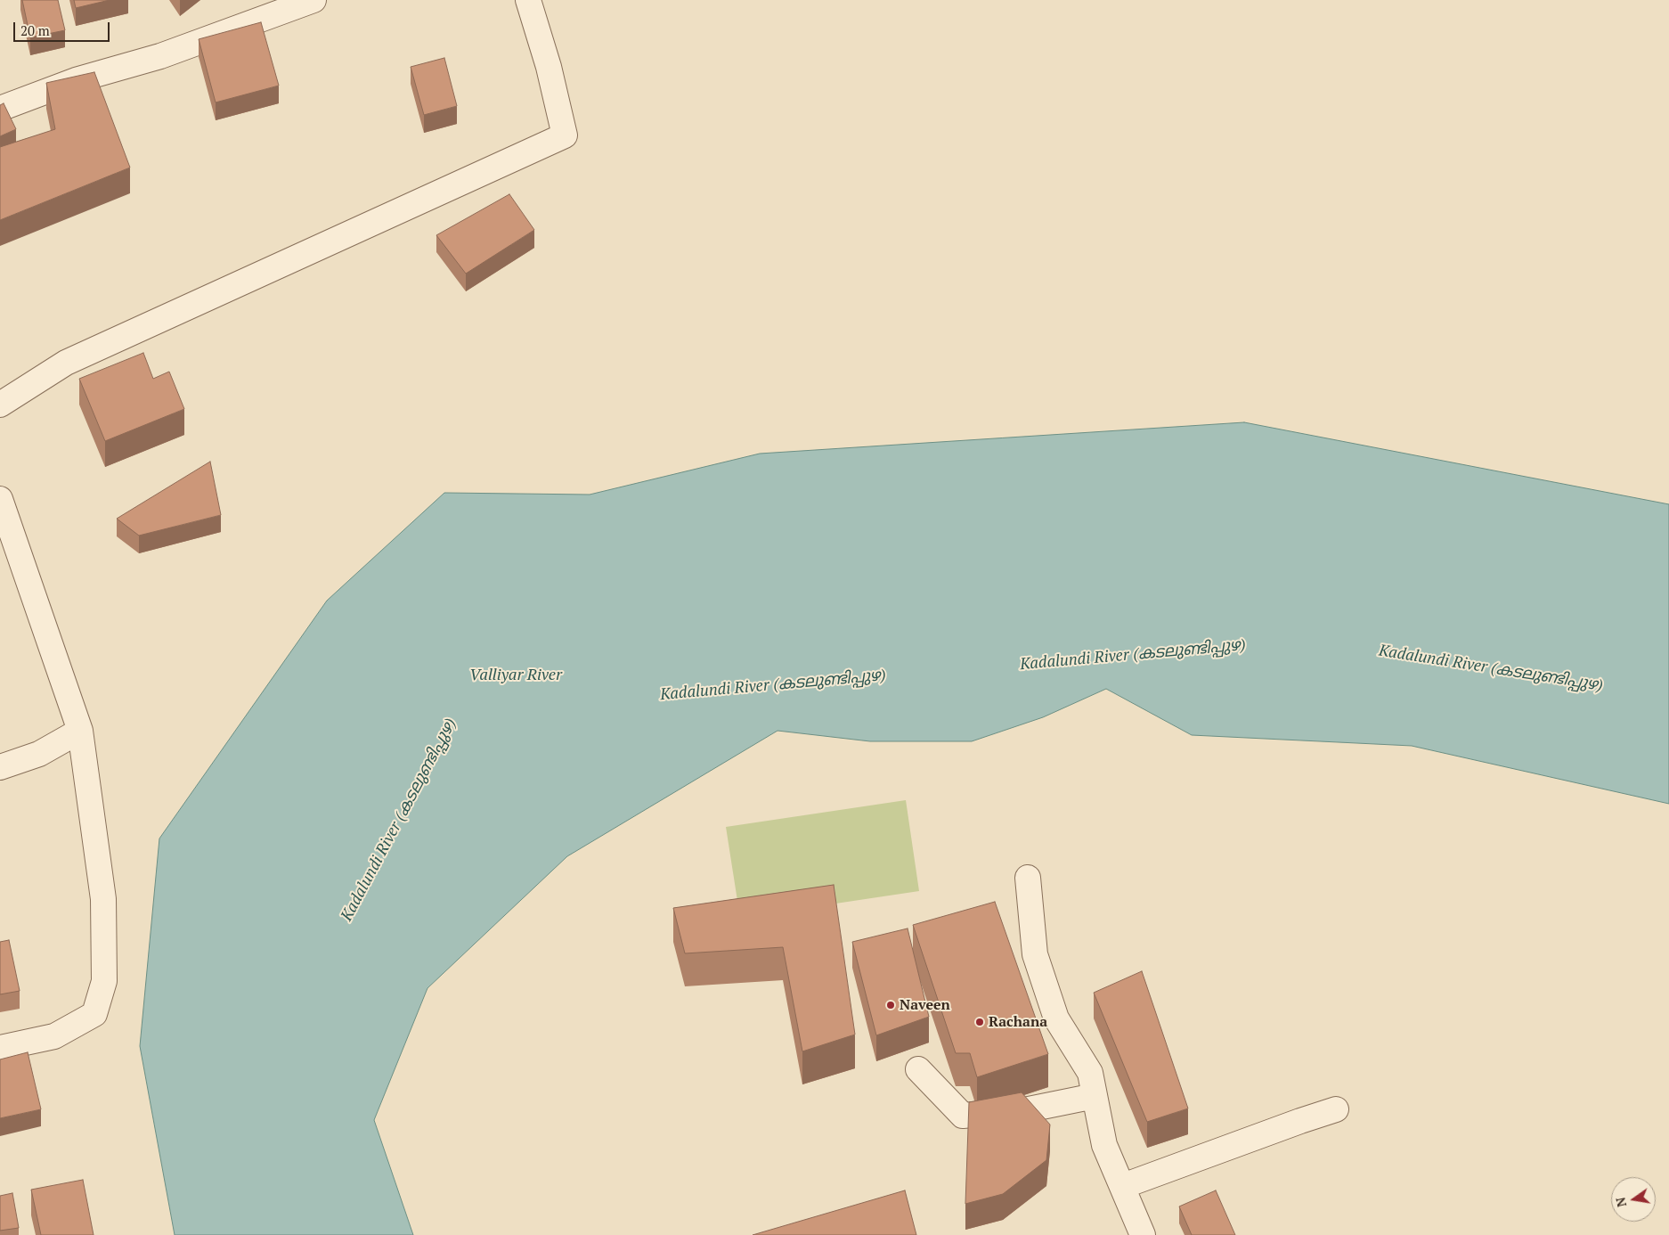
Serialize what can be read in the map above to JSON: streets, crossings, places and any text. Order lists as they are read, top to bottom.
{
  "water": ["Kadalundi River (കടലുണ്ടിപ്പുഴ)", "Valliyar River"],
  "places": ["Naveen", "Rachana"],
  "scale_bar": "20 m",
  "north": "left"
}
